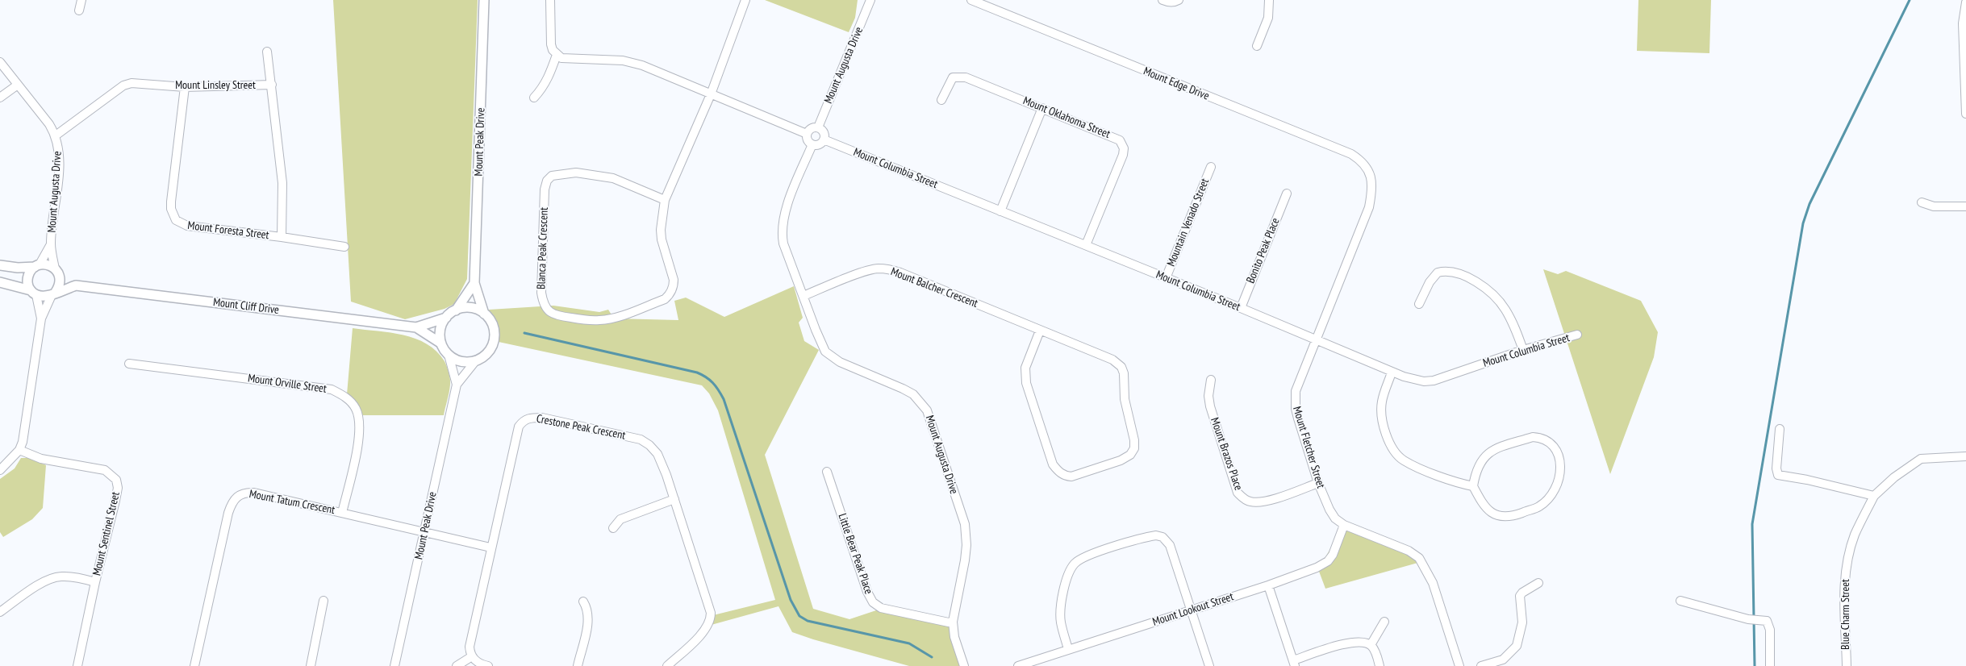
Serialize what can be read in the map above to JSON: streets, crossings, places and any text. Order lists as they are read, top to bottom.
{
  "streets": {
    "street": [
      "Mount Augusta Drive",
      "Mount Edge Drive",
      "Mount Linsley Street",
      "Mount Oklahoma Street",
      "Mount Peak Drive",
      "Mount Columbia Street",
      "Mountain Venado Street",
      "Mount Foresta Street",
      "Blanca Peak Crescent",
      "Bonito Peak Place",
      "Mount Balcher Crescent",
      "Mount Cliff Drive",
      "Mount Orville Street",
      "Crestone Peak Crescent",
      "Mount Fletcher Street",
      "Mount Brazos Place",
      "Mount Tatum Crescent",
      "Mount Sentinel Street",
      "Little Bear Peak Place",
      "Mount Lookout Street",
      "Blue Charm Street"
    ]
  },
  "crossings": [
    ["Mount Augusta Drive", "Mount Linsley Street"],
    ["Mount Augusta Drive", "Mount Columbia Street"],
    ["Mount Augusta Drive", "Mount Balcher Crescent"],
    ["Mount Augusta Drive", "Mount Cliff Drive"],
    ["Mount Augusta Drive", "Little Bear Peak Place"],
    ["Mount Edge Drive", "Mount Fletcher Street"],
    ["Mount Linsley Street", "Mount Foresta Street"],
    ["Mount Oklahoma Street", "Mount Columbia Street"],
    ["Mount Peak Drive", "Mount Cliff Drive"],
    ["Mount Peak Drive", "Mount Tatum Crescent"],
    ["Mount Columbia Street", "Mountain Venado Street"],
    ["Mount Columbia Street", "Bonito Peak Place"],
    ["Mount Columbia Street", "Mount Fletcher Street"],
    ["Mount Orville Street", "Mount Tatum Crescent"],
    ["Crestone Peak Crescent", "Mount Tatum Crescent"],
    ["Mount Fletcher Street", "Mount Brazos Place"],
    ["Mount Fletcher Street", "Mount Lookout Street"]
  ]
}
